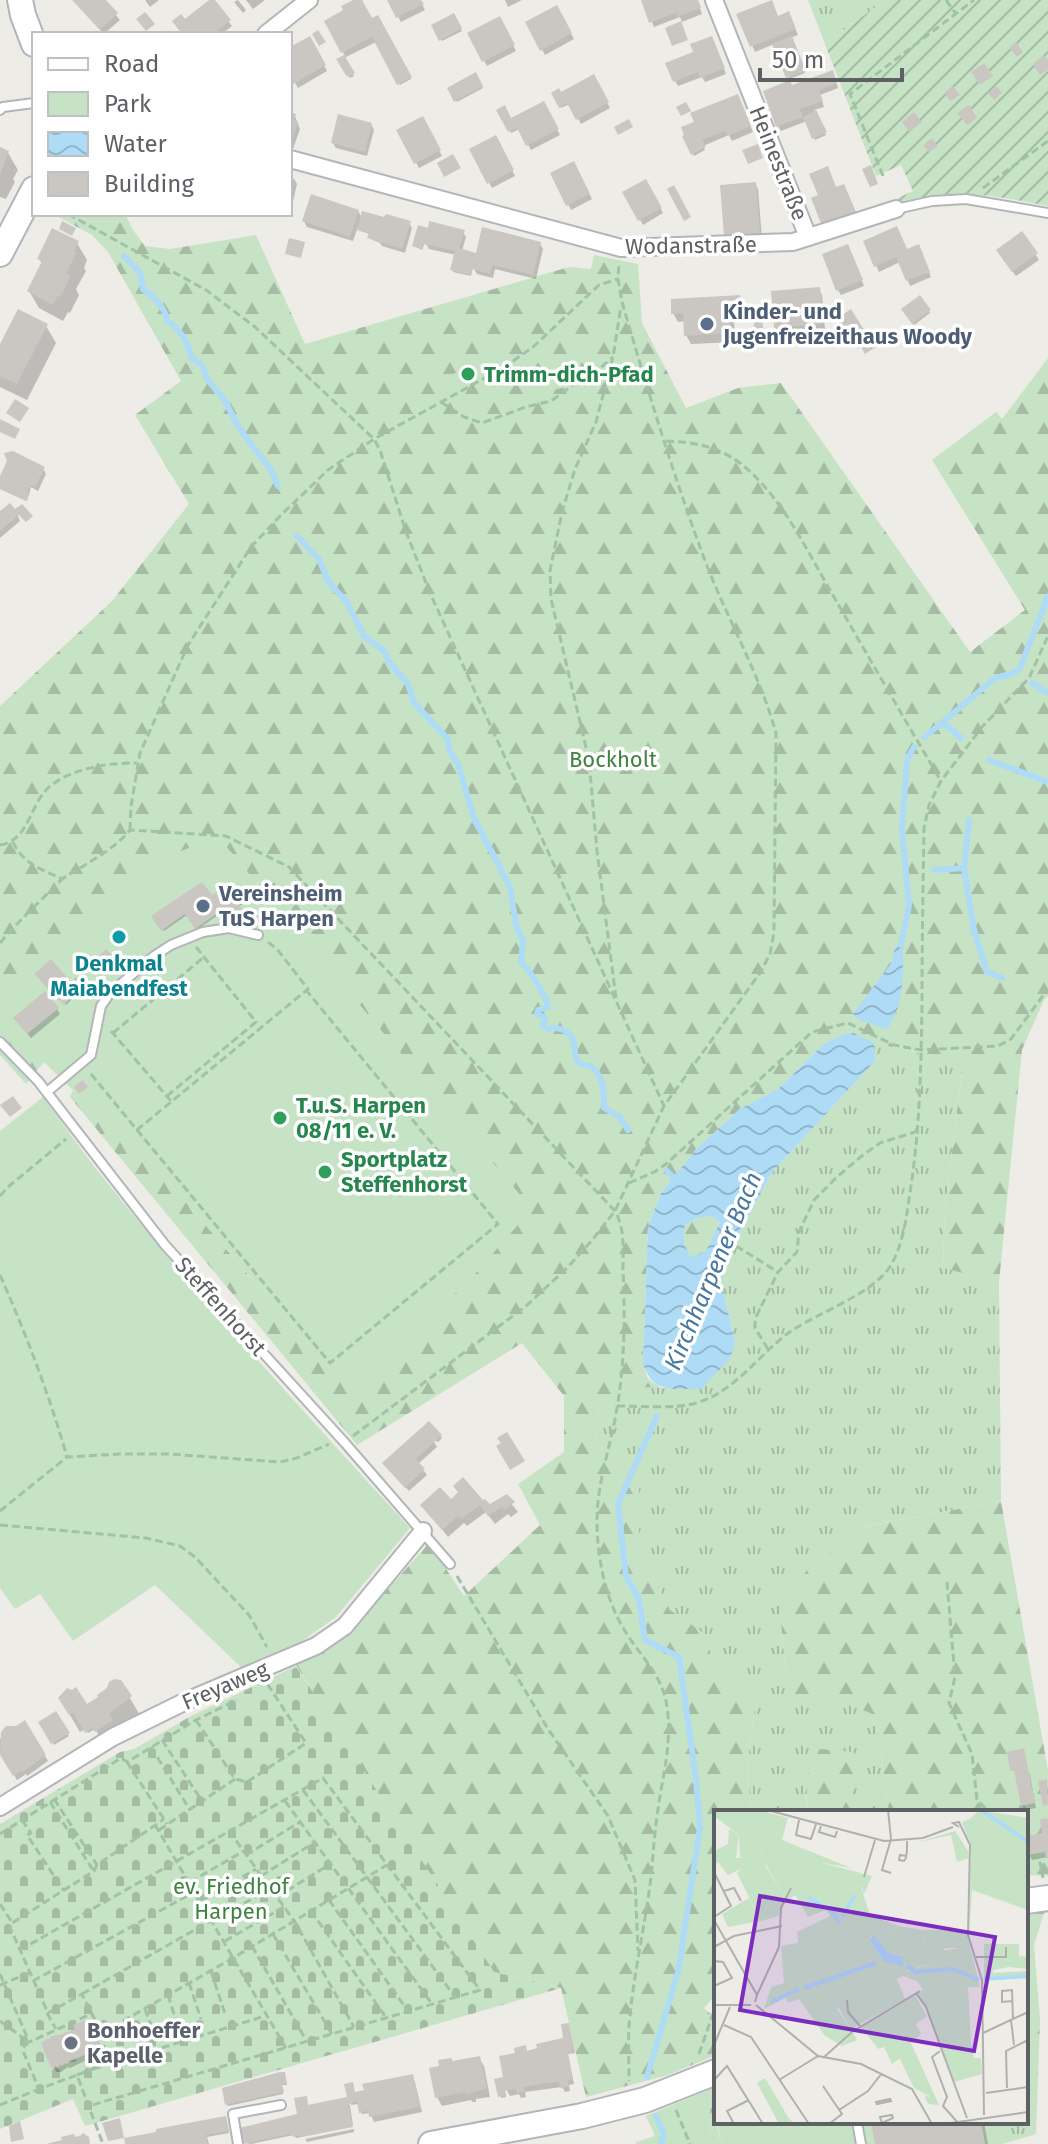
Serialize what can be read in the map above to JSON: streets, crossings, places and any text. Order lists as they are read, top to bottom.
{
  "streets": {
    "street": ["Heinestraße", "Wodanstraße", "Freyaweg"],
    "lane": ["Steffenhorst"]
  },
  "crossings": [
    ["Heinestraße", "Wodanstraße"],
    ["Steffenhorst", "Freyaweg"]
  ],
  "water": ["Kirchharpener Bach"],
  "parks": ["Bockholt", "ev. Friedhof Harpen"],
  "places": [
    "Kinder- und Jugenfreizeithaus Woody",
    "Trimm-dich-Pfad",
    "Vereinsheim TuS Harpen",
    "Denkmal Maiabendfest",
    "T.u.S. Harpen 08/11 e. V.",
    "Sportplatz Steffenhorst",
    "Bonhoeffer Kapelle"
  ],
  "legend": [
    "Road",
    "Park",
    "Water",
    "Building"
  ],
  "scale_bar": "50 m"
}
